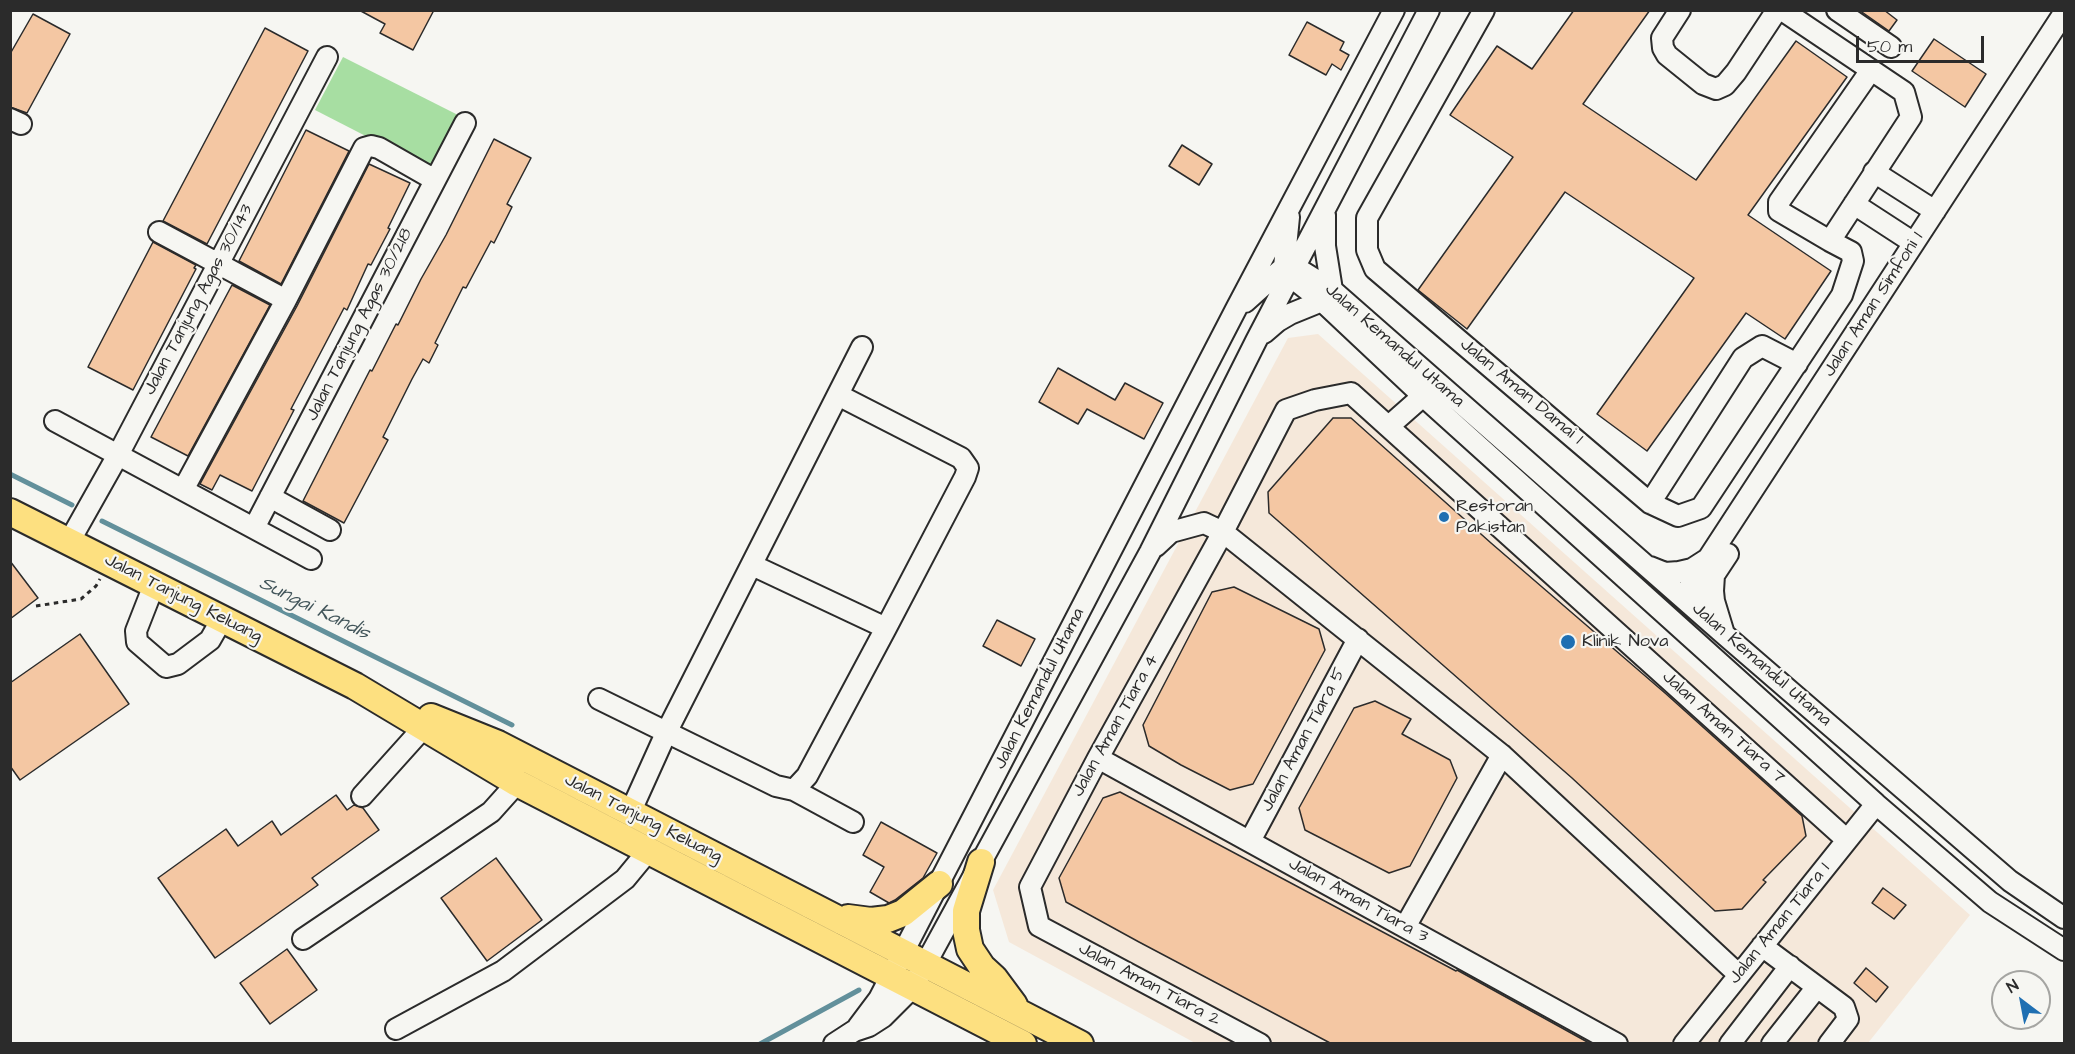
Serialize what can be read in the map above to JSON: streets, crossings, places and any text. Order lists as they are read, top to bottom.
{
  "streets": {
    "main road": ["Jalan Tanjung Keluang"],
    "street": [
      "Jalan Tanjung Agas 30/143",
      "Jalan Aman Simfoni 1",
      "Jalan Tanjung Agas 30/218",
      "Jalan Kemandul Utama",
      "Jalan Aman Damai 1",
      "Jalan Aman Tiara 4",
      "Jalan Aman Tiara 7",
      "Jalan Aman Tiara 5",
      "Jalan Aman Tiara 3",
      "Jalan Aman Tiara 1",
      "Jalan Aman Tiara 2"
    ]
  },
  "crossings": [
    ["Jalan Tanjung Agas 30/143", "Jalan Tanjung Keluang"],
    ["Jalan Aman Simfoni 1", "Jalan Kemandul Utama"],
    ["Jalan Kemandul Utama", "Jalan Tanjung Keluang"],
    ["Jalan Kemandul Utama", "Jalan Aman Tiara 1"],
    ["Jalan Aman Tiara 4", "Jalan Aman Tiara 7"],
    ["Jalan Aman Tiara 4", "Jalan Aman Tiara 3"],
    ["Jalan Aman Tiara 4", "Jalan Aman Tiara 2"],
    ["Jalan Aman Tiara 7", "Jalan Aman Tiara 1"],
    ["Jalan Aman Tiara 5", "Jalan Aman Tiara 3"]
  ],
  "water": ["Sungai Kandis"],
  "places": ["Restoran Pakistan", "Klinik Nova"],
  "scale_bar": "50 m",
  "north": "top left"
}
